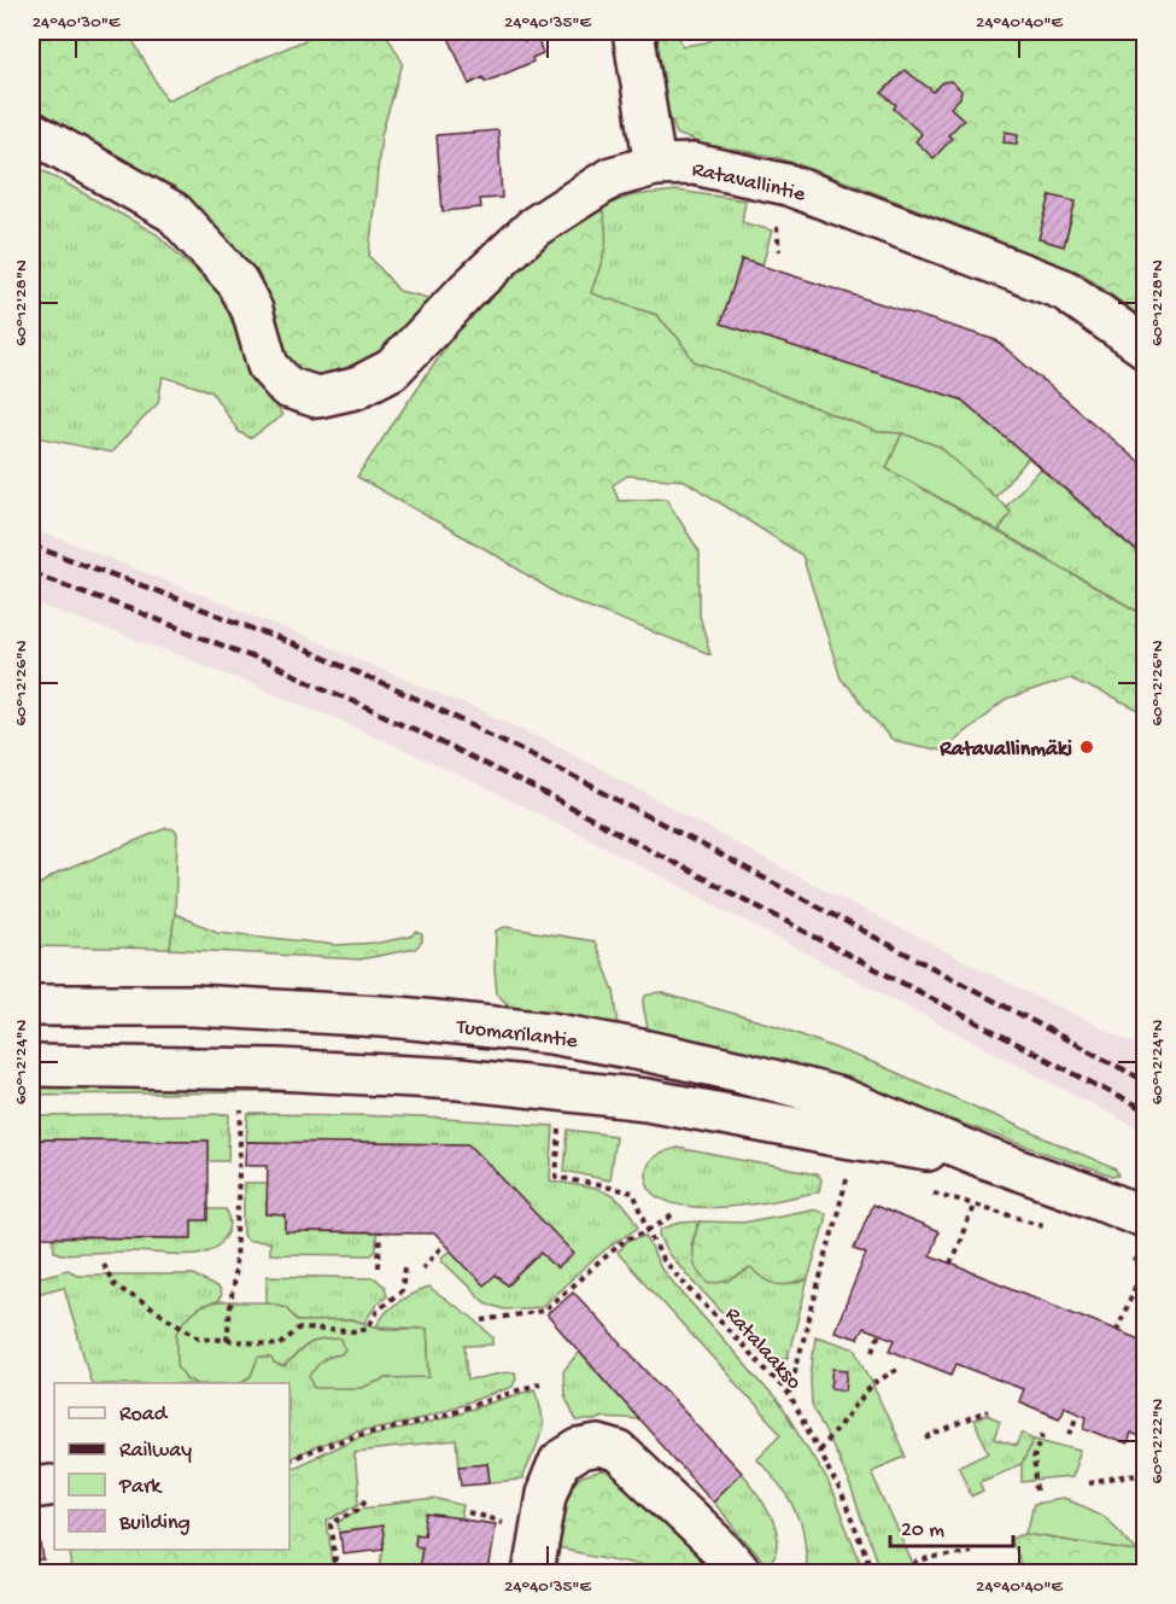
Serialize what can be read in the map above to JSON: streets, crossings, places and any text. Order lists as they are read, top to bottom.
{
  "streets": {
    "main road": ["Ratavallintie", "Tuomarilantie"],
    "path": ["Ratalaakso"]
  },
  "places": ["Ratavallinmäki"],
  "legend": [
    "Road",
    "Railway",
    "Park",
    "Building"
  ],
  "scale_bar": "20 m",
  "coordinates": [
    "24°40'30\"E",
    "24°40'35\"E",
    "24°40'40\"E",
    "60°12'28\"N",
    "60°12'26\"N",
    "60°12'24\"N",
    "60°12'22\"N"
  ]
}
